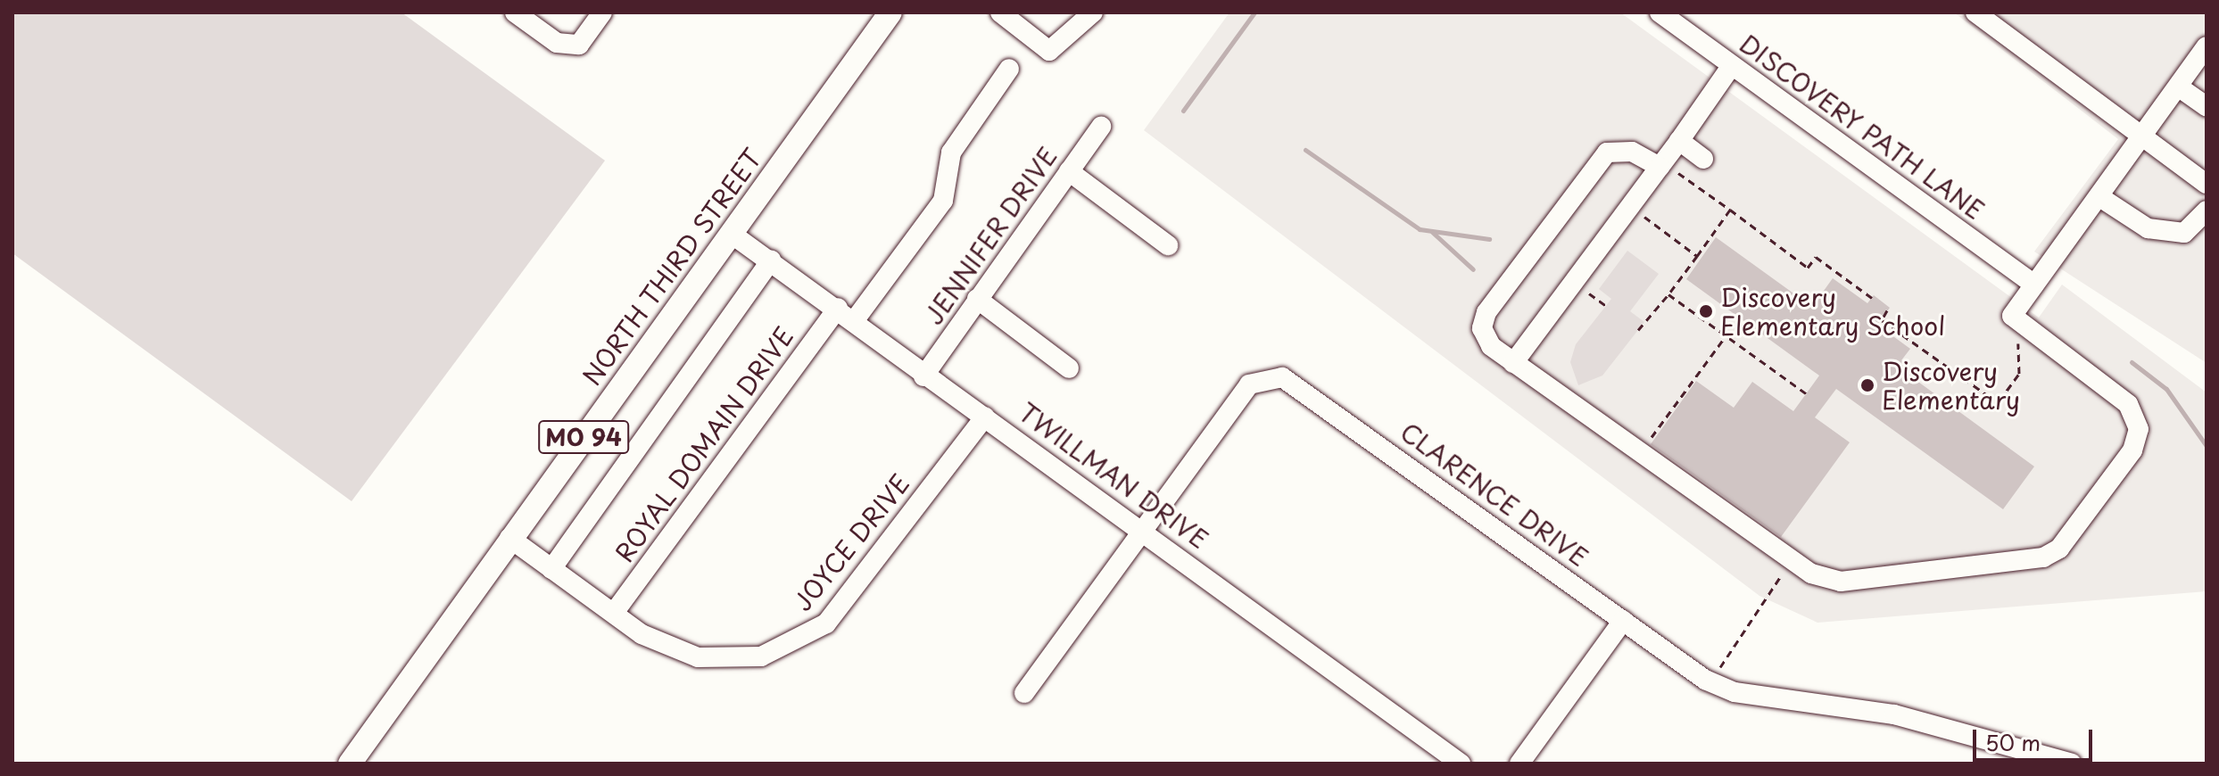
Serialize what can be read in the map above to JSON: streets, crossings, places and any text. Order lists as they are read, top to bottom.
{
  "streets": {
    "main road": ["NORTH THIRD STREET", "MO 94"],
    "street": [
      "DISCOVERY PATH LANE",
      "JENNIFER DRIVE",
      "ROYAL DOMAIN DRIVE",
      "TWILLMAN DRIVE",
      "CLARENCE DRIVE",
      "JOYCE DRIVE"
    ]
  },
  "crossings": [
    ["JENNIFER DRIVE", "TWILLMAN DRIVE"],
    ["NORTH THIRD STREET", "TWILLMAN DRIVE"],
    ["NORTH THIRD STREET", "JOYCE DRIVE"],
    ["ROYAL DOMAIN DRIVE", "TWILLMAN DRIVE"],
    ["ROYAL DOMAIN DRIVE", "JOYCE DRIVE"],
    ["TWILLMAN DRIVE", "CLARENCE DRIVE"],
    ["TWILLMAN DRIVE", "JOYCE DRIVE"]
  ],
  "places": ["Discovery Elementary School", "Discovery Elementary"],
  "scale_bar": "50 m"
}
